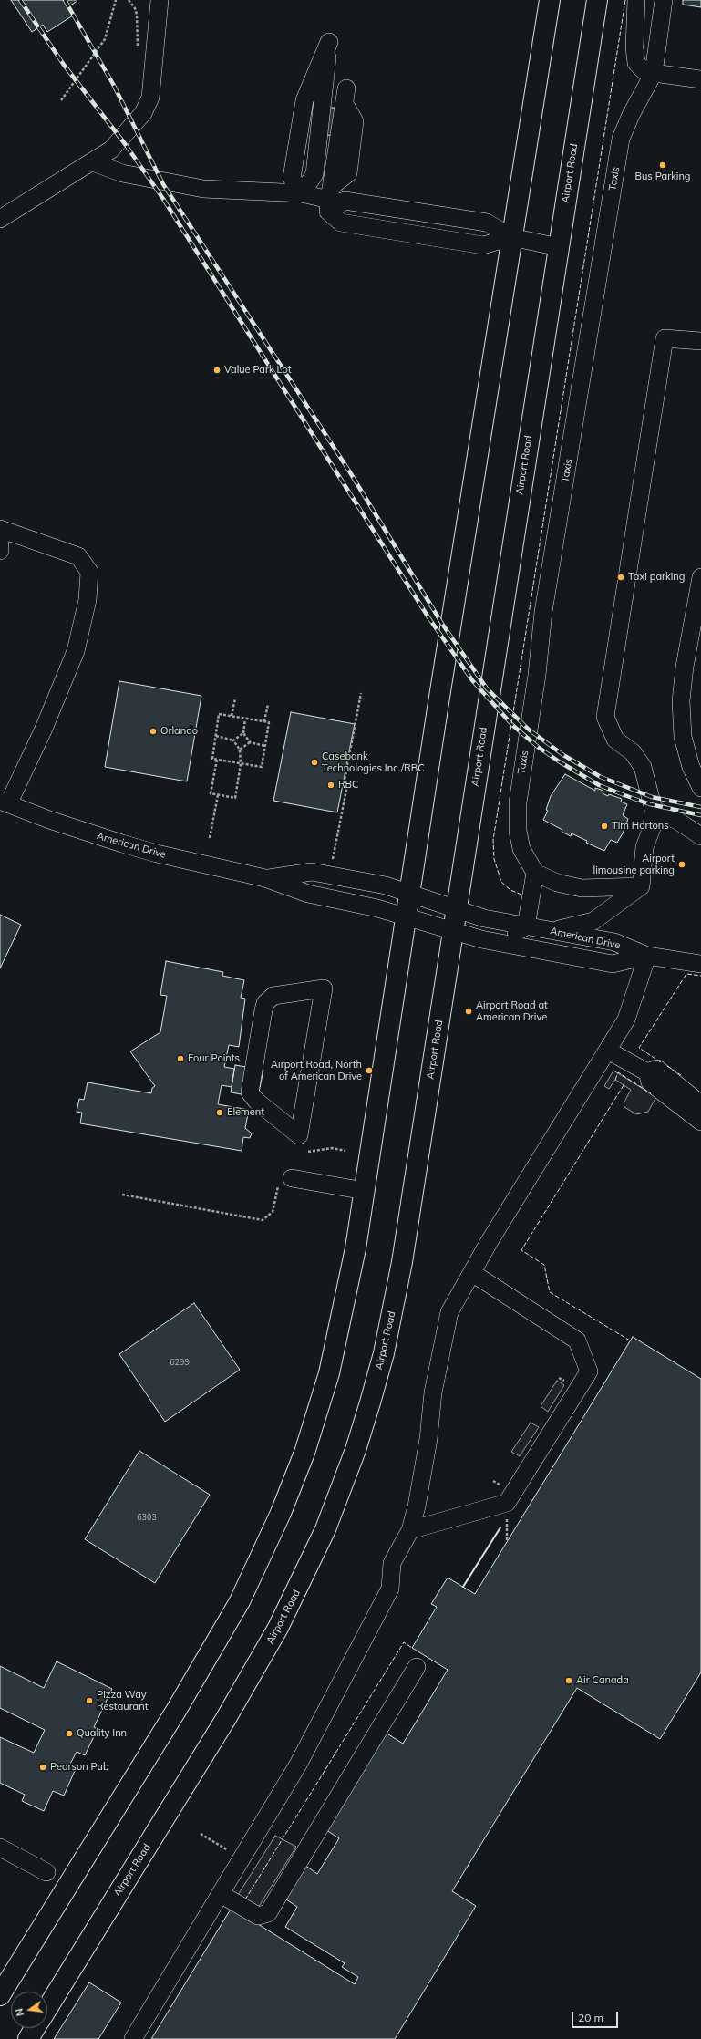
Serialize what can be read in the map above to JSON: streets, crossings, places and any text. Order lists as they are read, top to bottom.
{
  "streets": {
    "main road": ["Airport Road"],
    "street": ["Taxis", "American Drive"]
  },
  "crossings": [
    ["Airport Road", "American Drive"]
  ],
  "places": [
    "Bus Parking",
    "Value Park Lot",
    "Taxi parking",
    "Orlando",
    "Casebank Technologies Inc./RBC",
    "RBC",
    "Tim Hortons",
    "Airport limousine parking",
    "Airport Road at American Drive",
    "Four Points",
    "Airport Road, North of American Drive",
    "Element",
    "Air Canada",
    "Pizza Way Restaurant",
    "Quality Inn",
    "Pearson Pub"
  ],
  "house_numbers": ["6299", "6303"],
  "scale_bar": "20 m",
  "north": "left"
}
